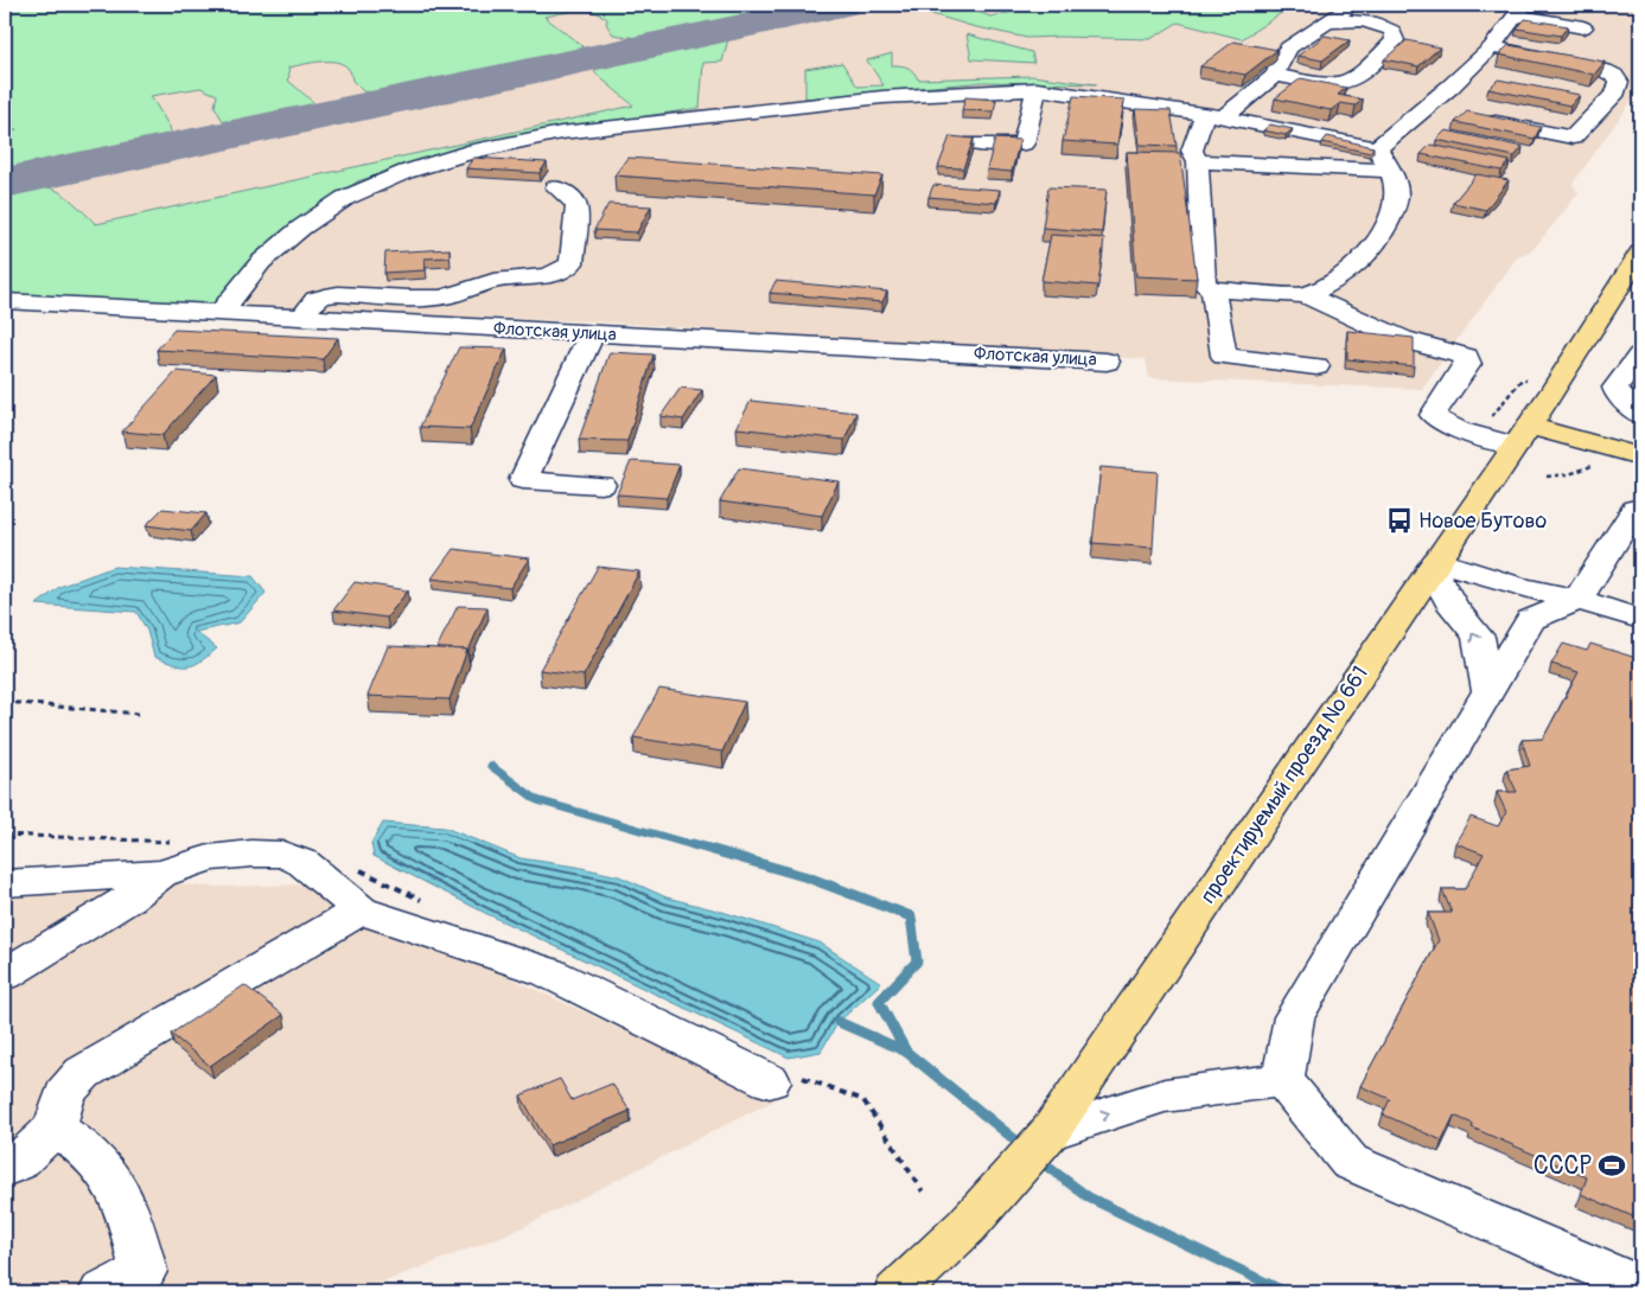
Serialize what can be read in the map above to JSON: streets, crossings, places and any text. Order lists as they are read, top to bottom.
{
  "streets": {
    "main road": ["проектируемый проезд № 661"],
    "street": ["Флотская улица"]
  },
  "places": {
    "bus stop": ["Новое Бутово"],
    "sports": ["СССР"]
  }
}
